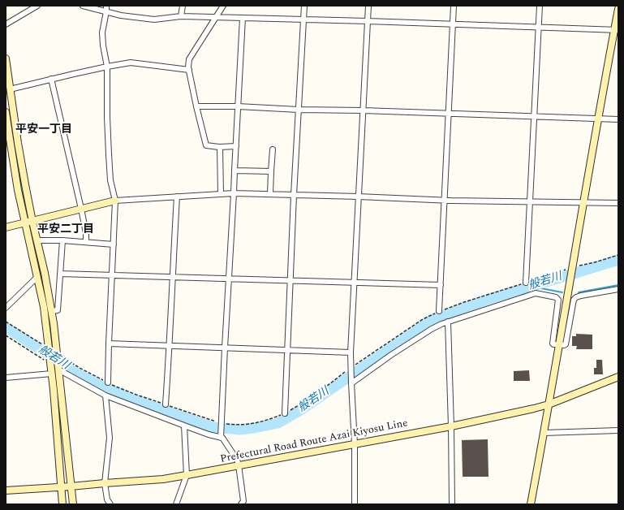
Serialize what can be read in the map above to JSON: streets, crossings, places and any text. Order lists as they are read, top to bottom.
{
  "streets": {
    "street": ["Prefectural Road Route Azai Kiyosu Line"]
  },
  "districts": ["平安一丁目", "平安二丁目"],
  "water": ["般若川"]
}
